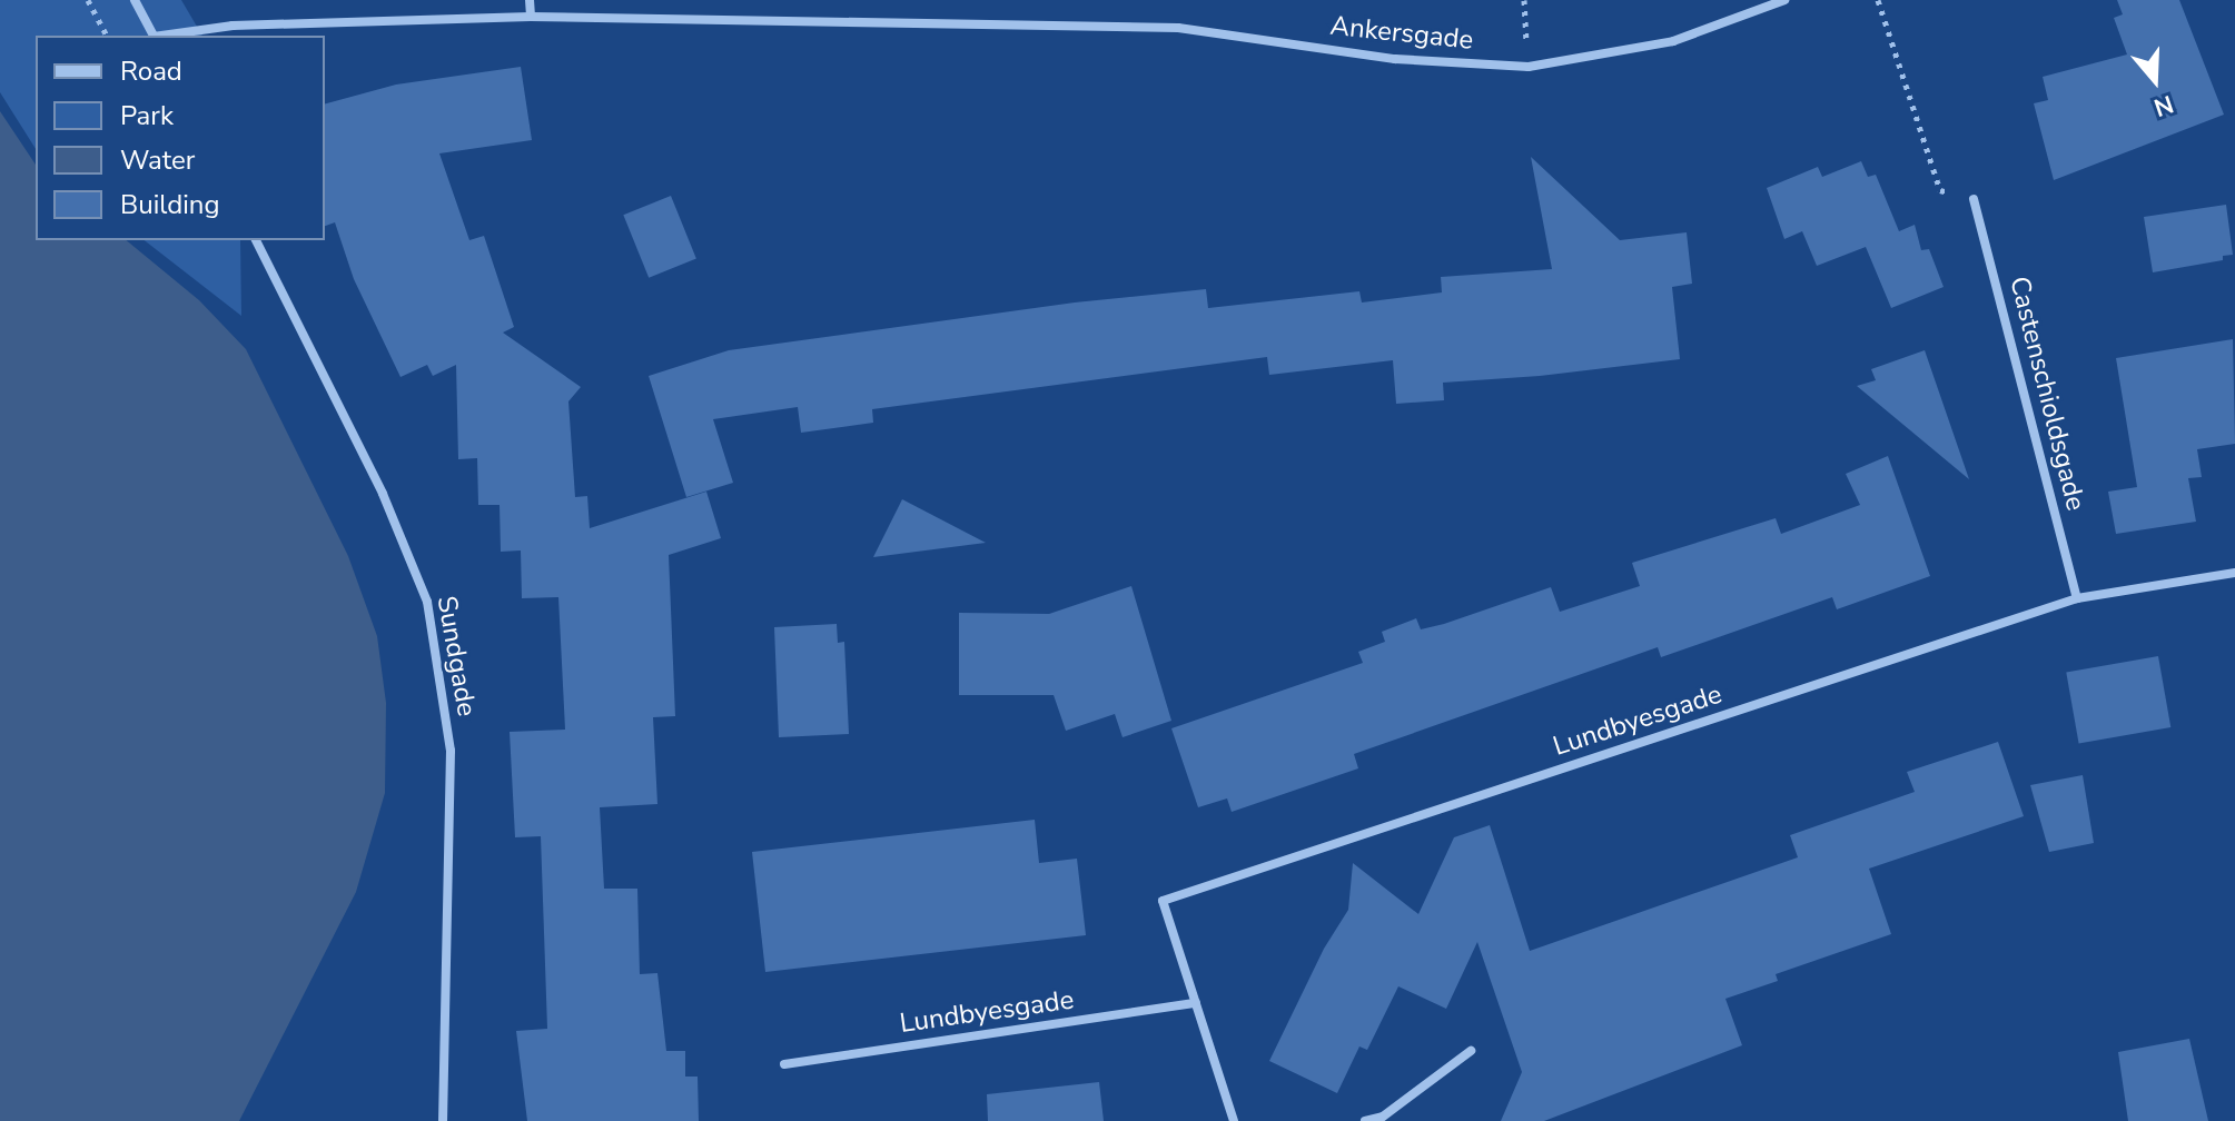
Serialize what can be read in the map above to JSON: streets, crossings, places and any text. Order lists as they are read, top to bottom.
{
  "streets": {
    "street": [
      "Ankersgade",
      "Castenschioldsgade",
      "Sundgade",
      "Lundbyesgade"
    ]
  },
  "crossings": [
    ["Castenschioldsgade", "Lundbyesgade"]
  ],
  "legend": [
    "Road",
    "Park",
    "Water",
    "Building"
  ],
  "north": "bottom"
}
